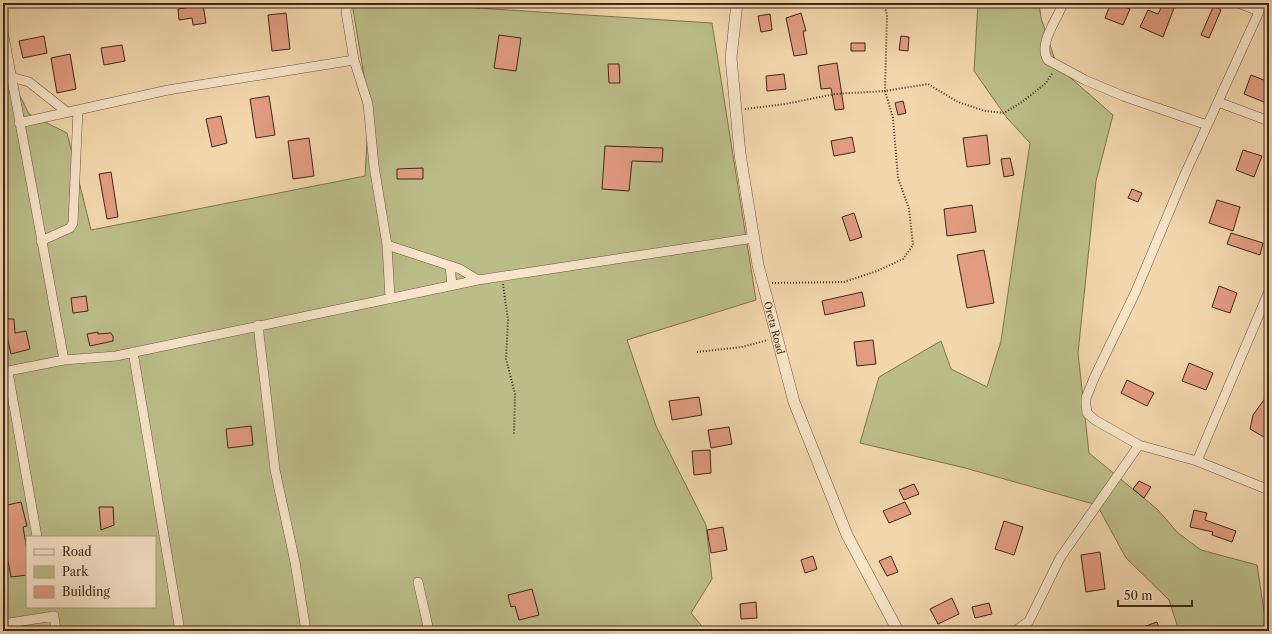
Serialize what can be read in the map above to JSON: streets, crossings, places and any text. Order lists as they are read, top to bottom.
{
  "streets": {
    "street": ["Oreta Road"]
  },
  "legend": ["Road", "Park", "Building"],
  "scale_bar": "50 m"
}
